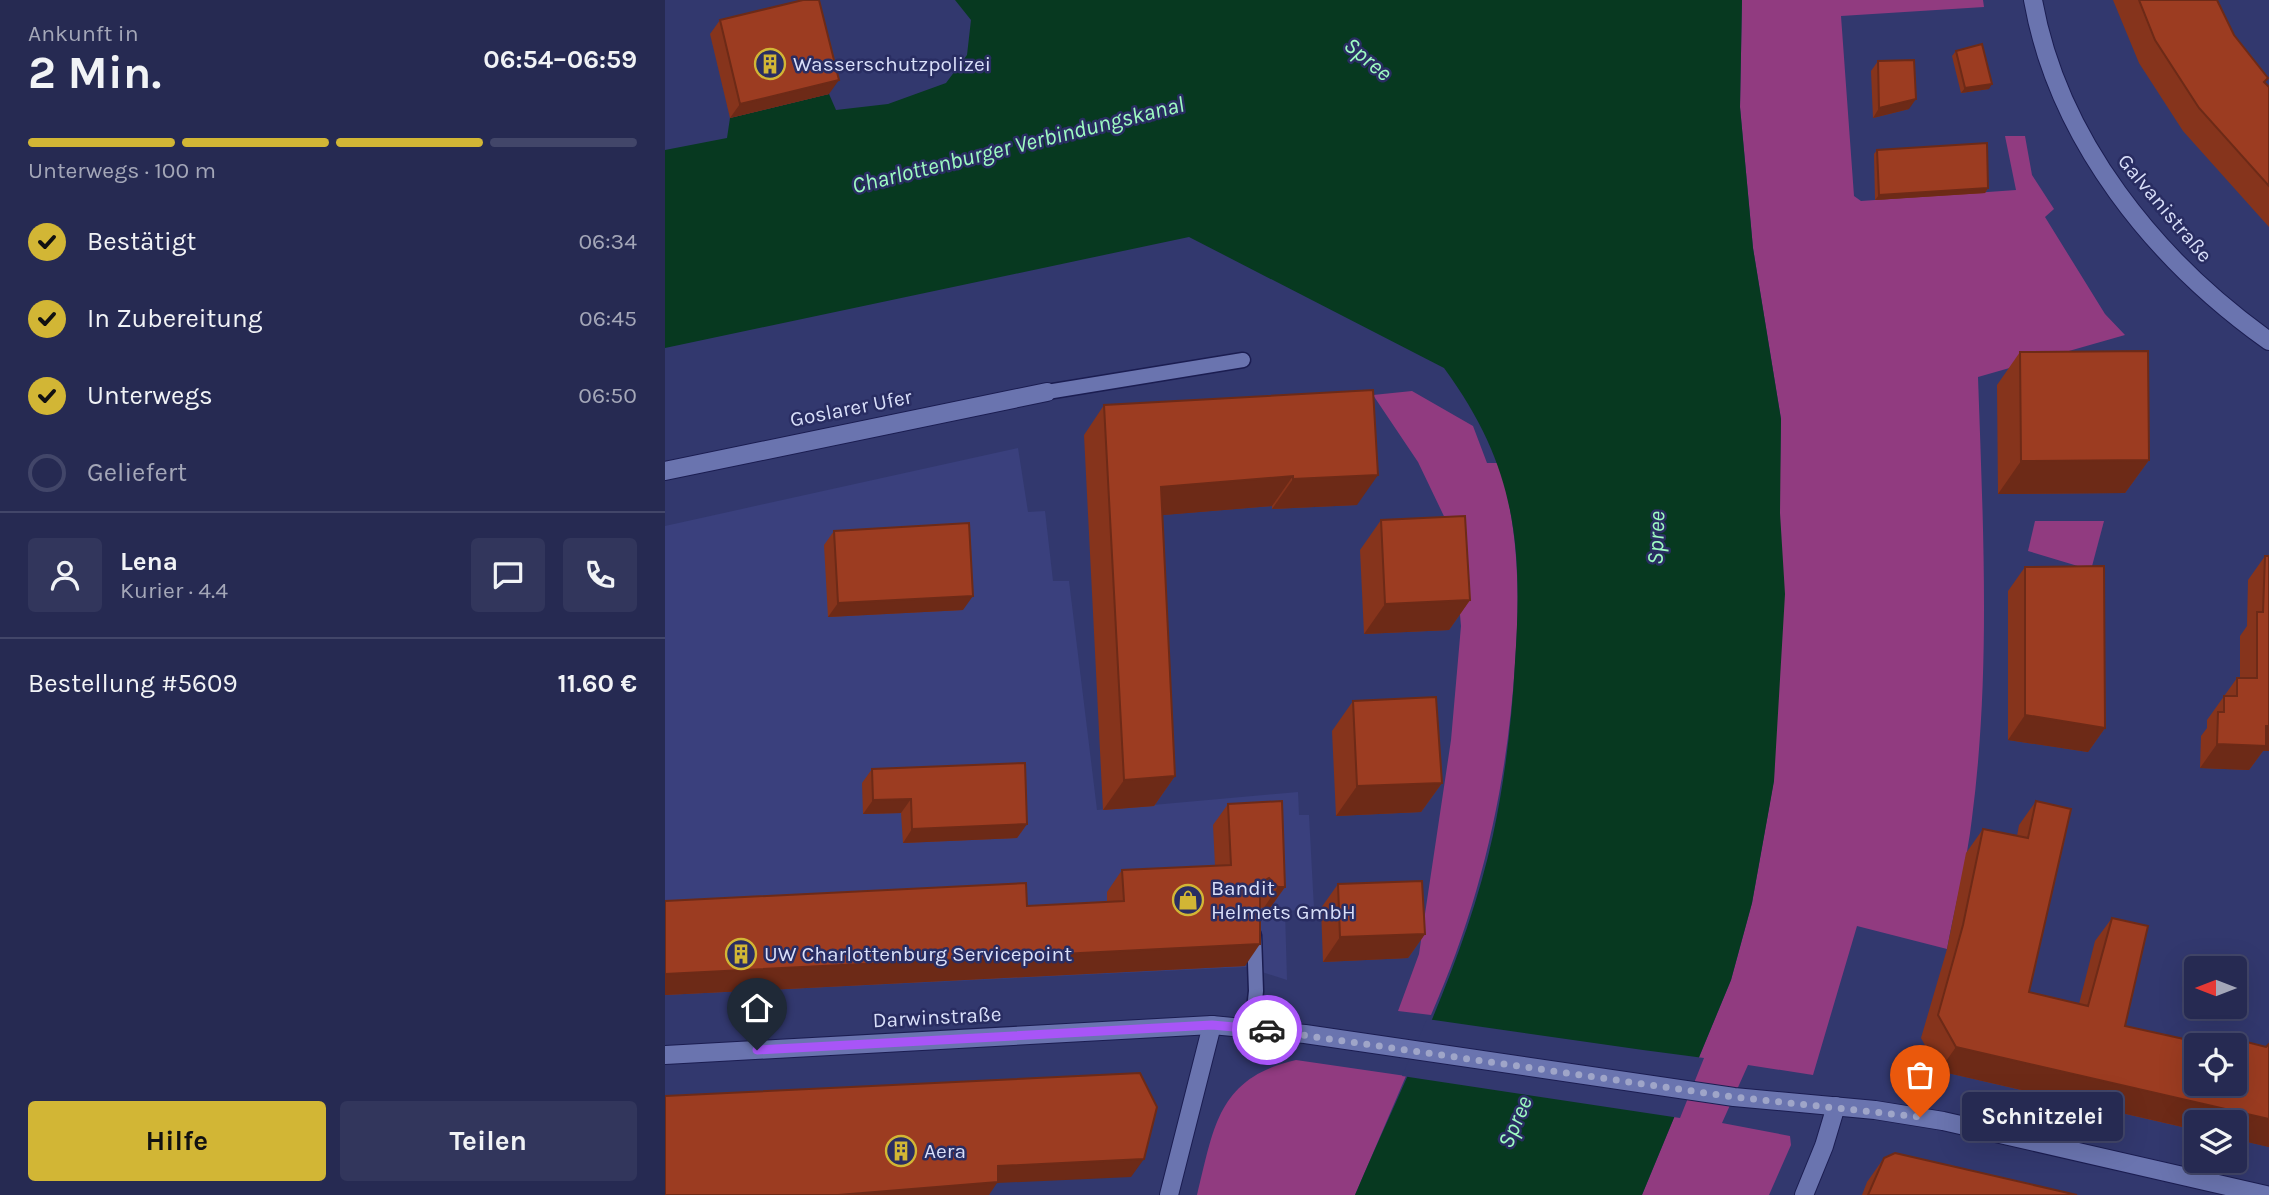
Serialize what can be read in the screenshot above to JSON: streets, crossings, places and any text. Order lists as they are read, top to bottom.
{
  "streets": {
    "street": ["Galvanistraße", "Goslarer Ufer", "Darwinstraße"]
  },
  "water": ["Spree", "Charlottenburger Verbindungskanal"],
  "places": {
    "building": ["Wasserschutzpolizei", "UW Charlottenburg Servicepoint", "Aera"],
    "shop": ["Bandit Helmets GmbH"],
    "other": ["Schnitzelei"]
  },
  "north": "left",
  "page": {
    "heading": ["2 Min.", "Ankunft in", "06:54–06:59"],
    "panel": [
      "Lena",
      "Kurier · 4.4",
      "Bestellung #5609",
      "11.60 €"
    ],
    "bar": "Unterwegs · 100 m",
    "list": [
      ["Bestätigt", "06:34"],
      ["In Zubereitung", "06:45"],
      ["Unterwegs", "06:50"],
      "Geliefert"
    ],
    "buttons": ["Hilfe", "Teilen"],
    "bubble": "Schnitzelei"
  }
}
